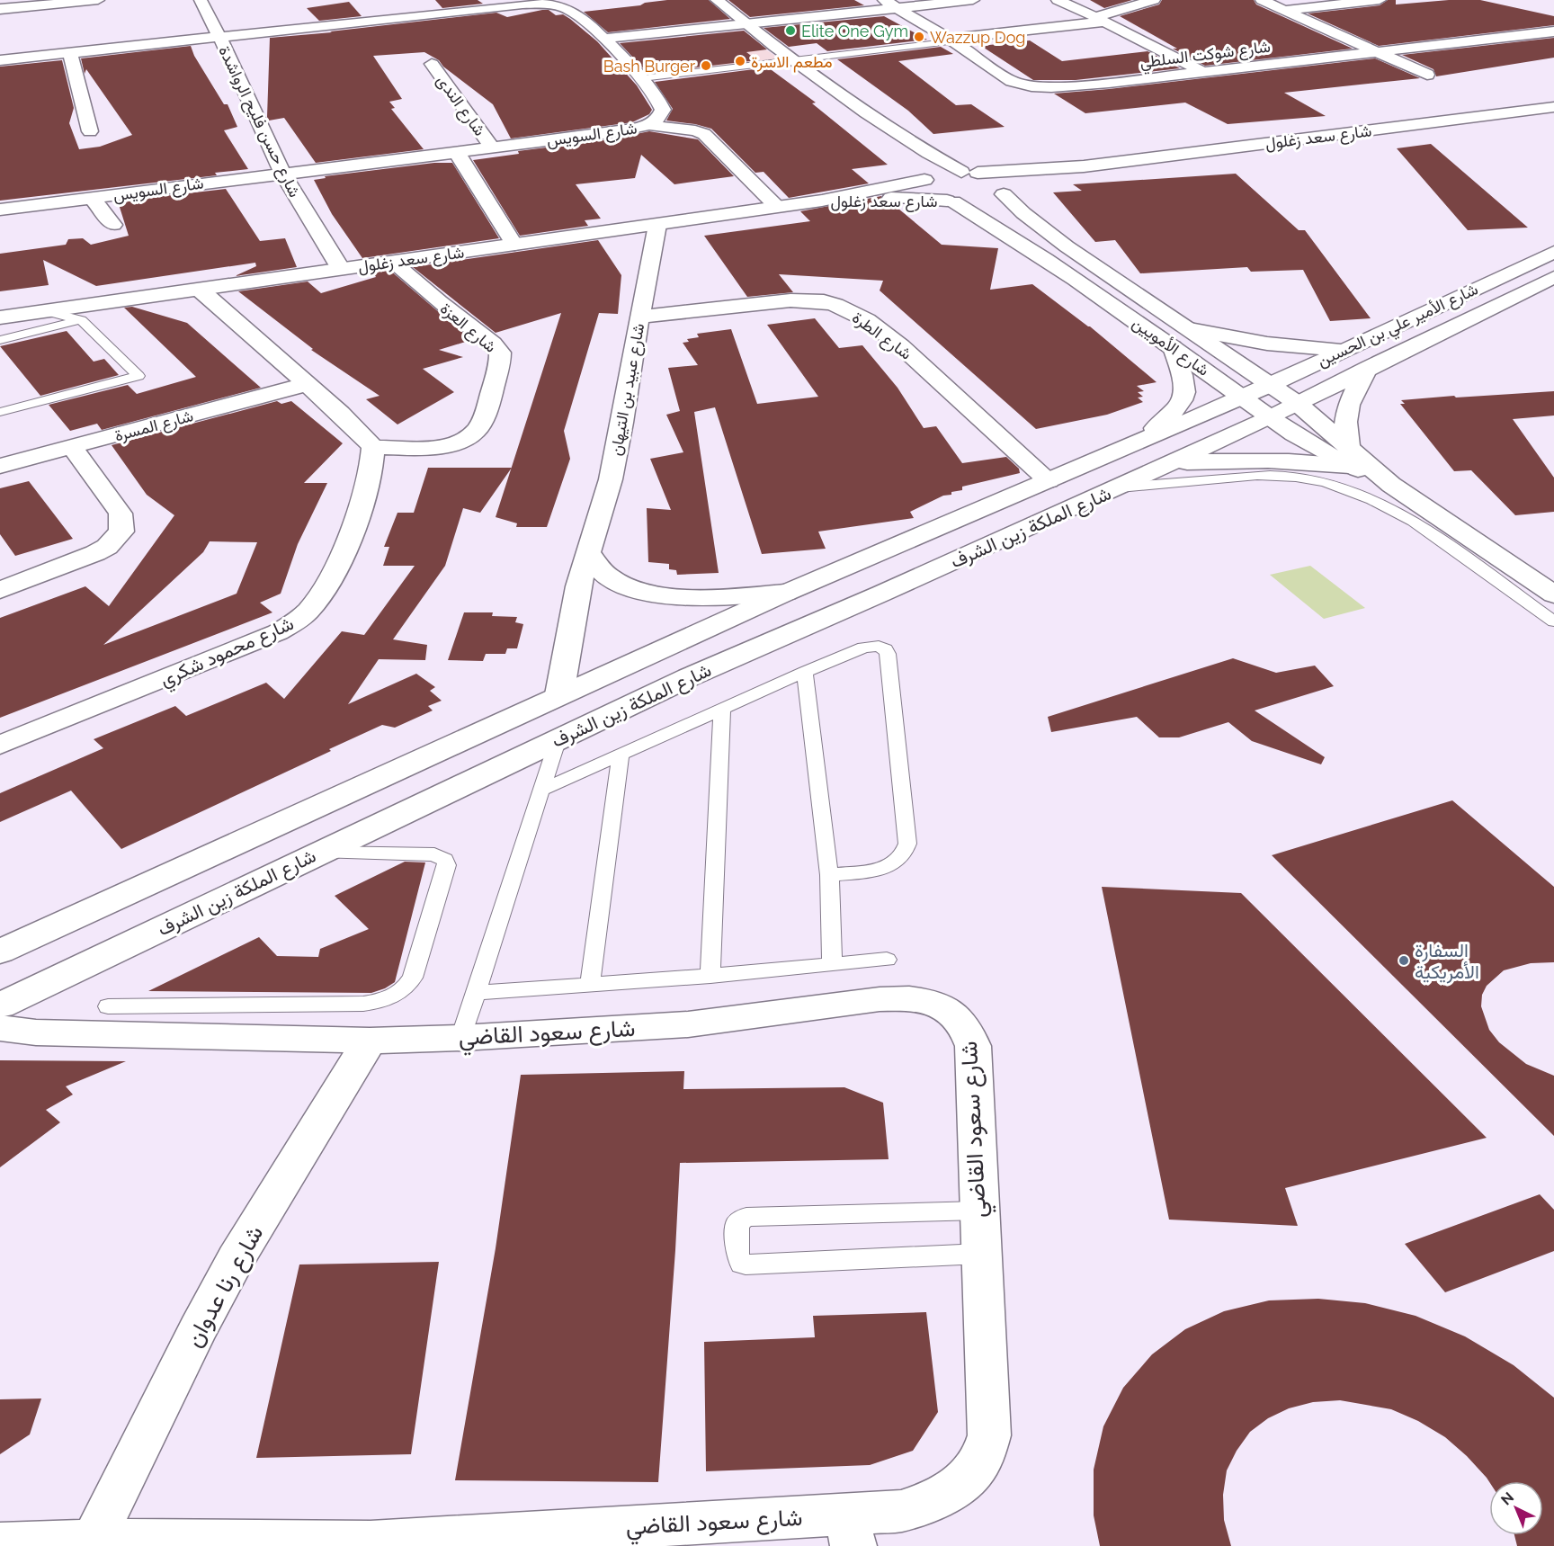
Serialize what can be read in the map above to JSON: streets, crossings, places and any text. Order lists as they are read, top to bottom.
{
  "streets": {
    "street": [
      "شارع شوكت السلطي",
      "شارع الندى",
      "شارع حسن فليح الرواشدة",
      "شارع السويس",
      "شارع سعد زغلول",
      "شارع الأمير علي بن الحسين",
      "شارع العزة",
      "شارع الطرة",
      "شارع الأمويين",
      "شارع عبيد بن التيهان",
      "شارع المسرة",
      "شارع الملكة زين الشرف",
      "شارع محمود شكري",
      "شارع سعود القاضي",
      "شارع رنا عدوان"
    ]
  },
  "crossings": [
    ["شارع الندى", "شارع السويس"],
    ["شارع حسن فليح الرواشدة", "شارع السويس"],
    ["شارع حسن فليح الرواشدة", "شارع سعد زغلول"],
    ["شارع سعد زغلول", "شارع العزة"],
    ["شارع سعد زغلول", "شارع الأمويين"],
    ["شارع سعد زغلول", "شارع عبيد بن التيهان"],
    ["شارع الأمير علي بن الحسين", "شارع الأمويين"],
    ["شارع الأمير علي بن الحسين", "شارع الملكة زين الشرف"],
    ["شارع العزة", "شارع محمود شكري"],
    ["شارع الطرة", "شارع عبيد بن التيهان"],
    ["شارع الطرة", "شارع الملكة زين الشرف"],
    ["شارع الأمويين", "شارع الملكة زين الشرف"],
    ["شارع عبيد بن التيهان", "شارع الملكة زين الشرف"],
    ["شارع سعود القاضي", "شارع رنا عدوان"]
  ],
  "places": [
    "Elite One Gym",
    "Wazzup Dog",
    "مطعم الاسرة",
    "Bash Burger",
    "السفارة الأمريكية"
  ],
  "north": "top left"
}
